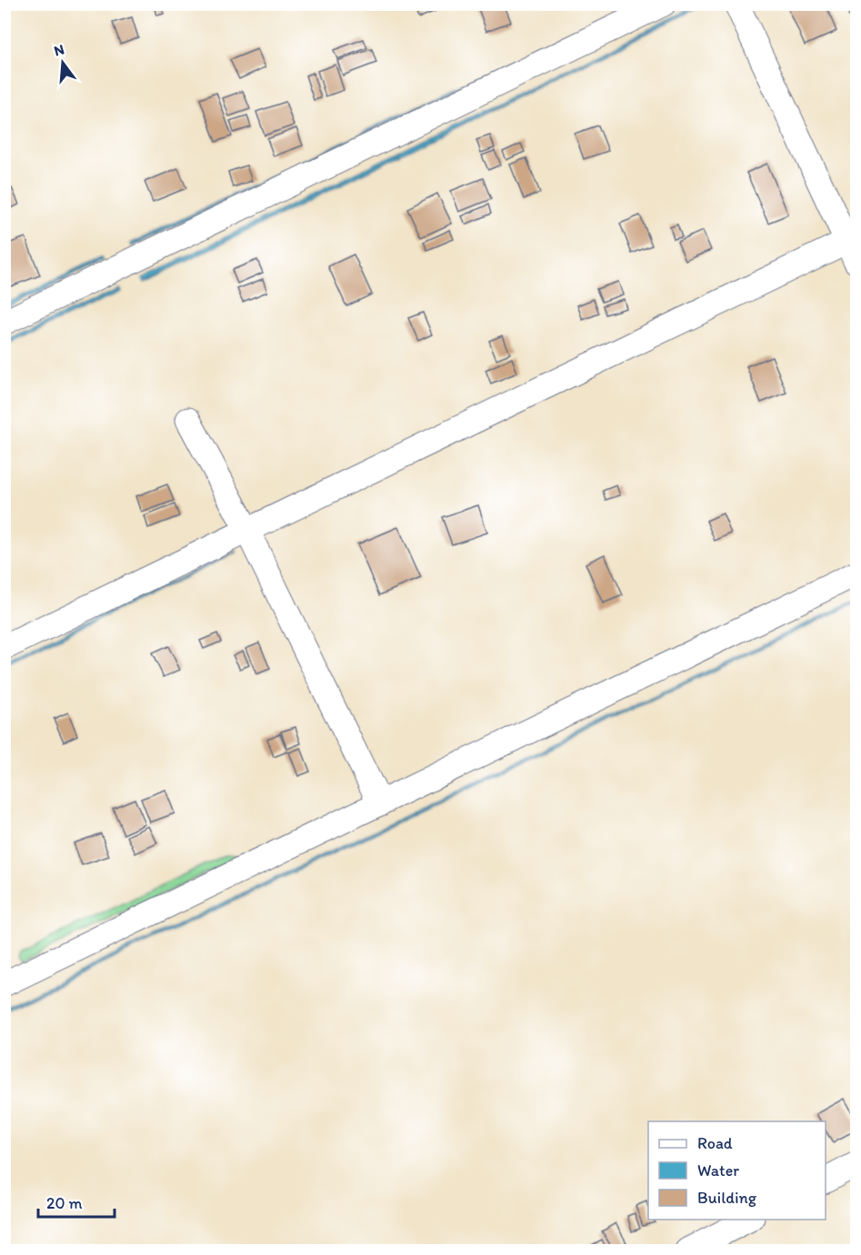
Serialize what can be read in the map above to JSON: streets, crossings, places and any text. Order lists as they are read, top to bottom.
{
  "legend": ["Road", "Water", "Building"],
  "scale_bar": "20 m",
  "north": "top"
}
